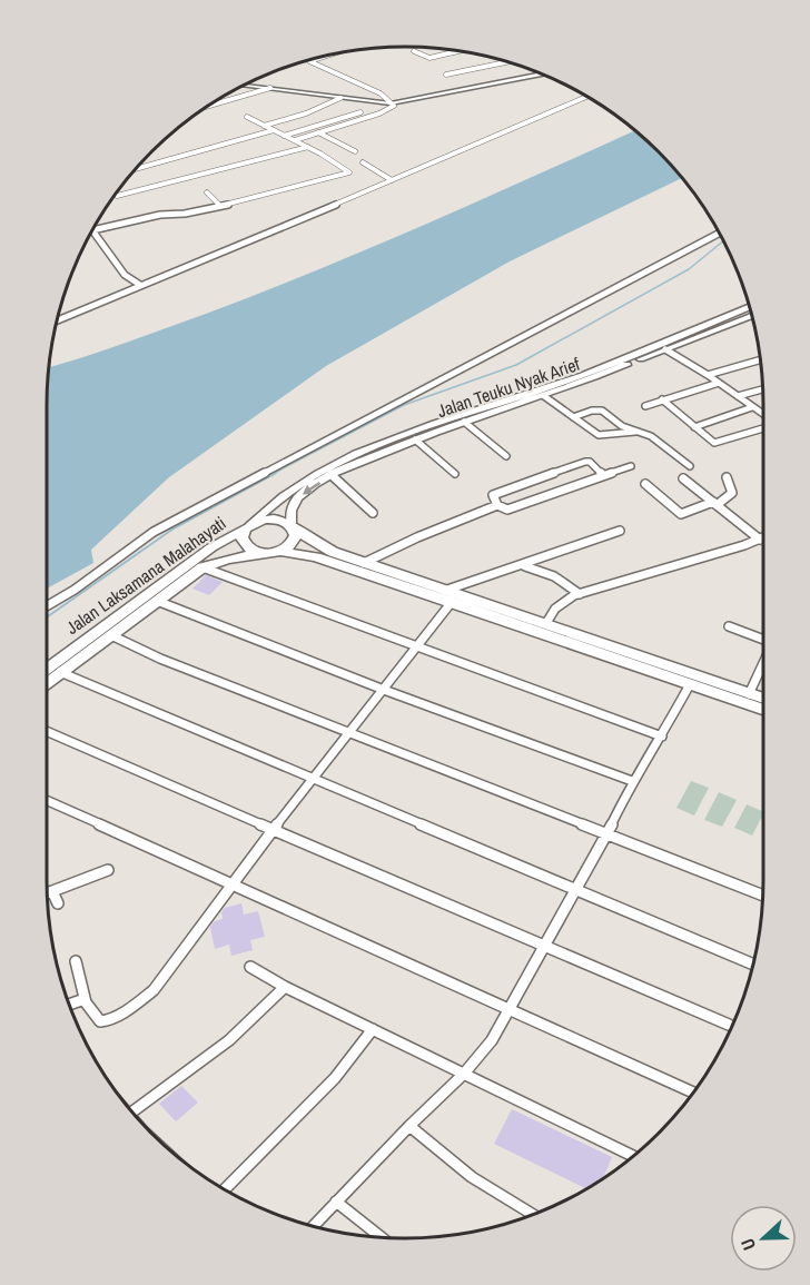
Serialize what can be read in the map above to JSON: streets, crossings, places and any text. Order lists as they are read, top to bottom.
{
  "streets": {
    "highway": ["Jalan Laksamana Malahayati"],
    "main road": ["Jalan Teuku Nyak Arief"]
  },
  "crossings": [
    ["Jalan Teuku Nyak Arief", "Jalan Laksamana Malahayati"]
  ],
  "north": "left"
}
